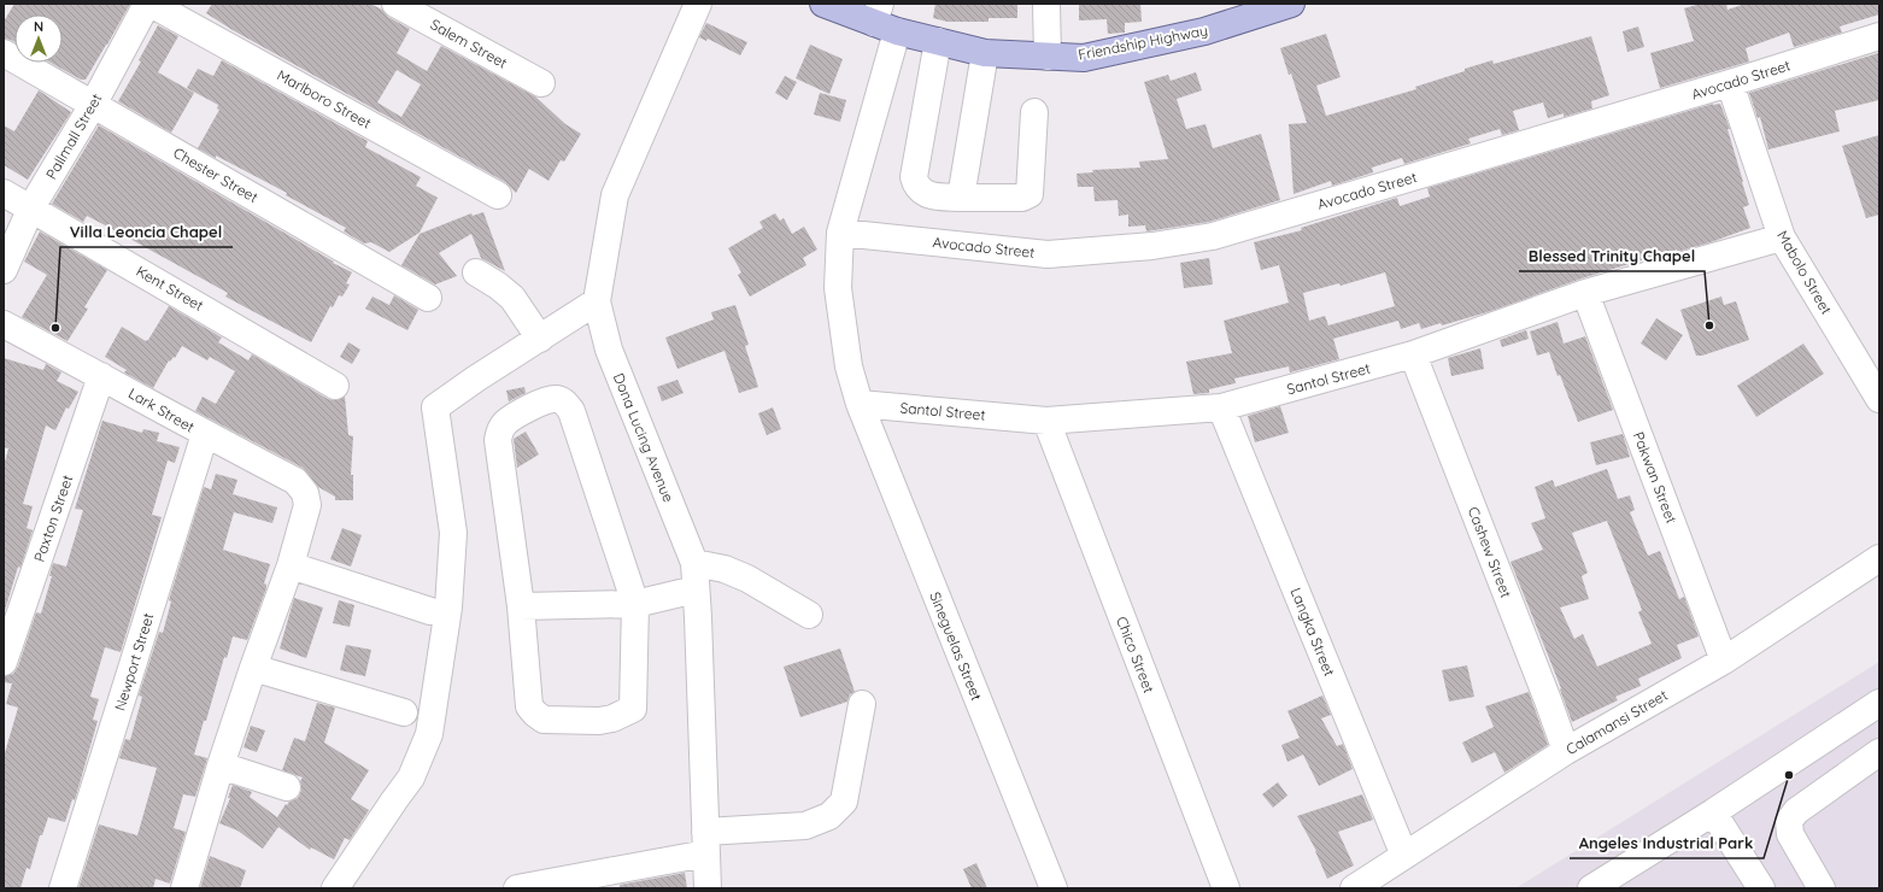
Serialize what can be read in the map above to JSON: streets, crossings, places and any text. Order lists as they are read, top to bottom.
{
  "streets": {
    "main road": ["Friendship Highway"],
    "street": [
      "Salem Street",
      "Avocado Street",
      "Marlboro Street",
      "Pallmall Street",
      "Chester Street",
      "Mabolo Street",
      "Kent Street",
      "Santol Street",
      "Lark Street",
      "Dona Lucing Avenue",
      "Pakwan Street",
      "Paxton Street",
      "Cashew Street",
      "Langka Street",
      "Sineguelas Street",
      "Chico Street",
      "Newport Street",
      "Calamansi Street"
    ]
  },
  "crossings": [
    ["Friendship Highway", "Sineguelas Street"],
    ["Avocado Street", "Mabolo Street"],
    ["Avocado Street", "Sineguelas Street"],
    ["Pallmall Street", "Chester Street"],
    ["Pallmall Street", "Kent Street"],
    ["Mabolo Street", "Santol Street"],
    ["Santol Street", "Pakwan Street"],
    ["Santol Street", "Cashew Street"],
    ["Santol Street", "Langka Street"],
    ["Santol Street", "Sineguelas Street"],
    ["Santol Street", "Chico Street"],
    ["Lark Street", "Paxton Street"],
    ["Lark Street", "Newport Street"],
    ["Pakwan Street", "Calamansi Street"],
    ["Cashew Street", "Calamansi Street"],
    ["Langka Street", "Calamansi Street"]
  ],
  "places": ["Blessed Trinity Chapel", "Villa Leoncia Chapel", "Angeles Industrial Park"],
  "north": "top"
}
